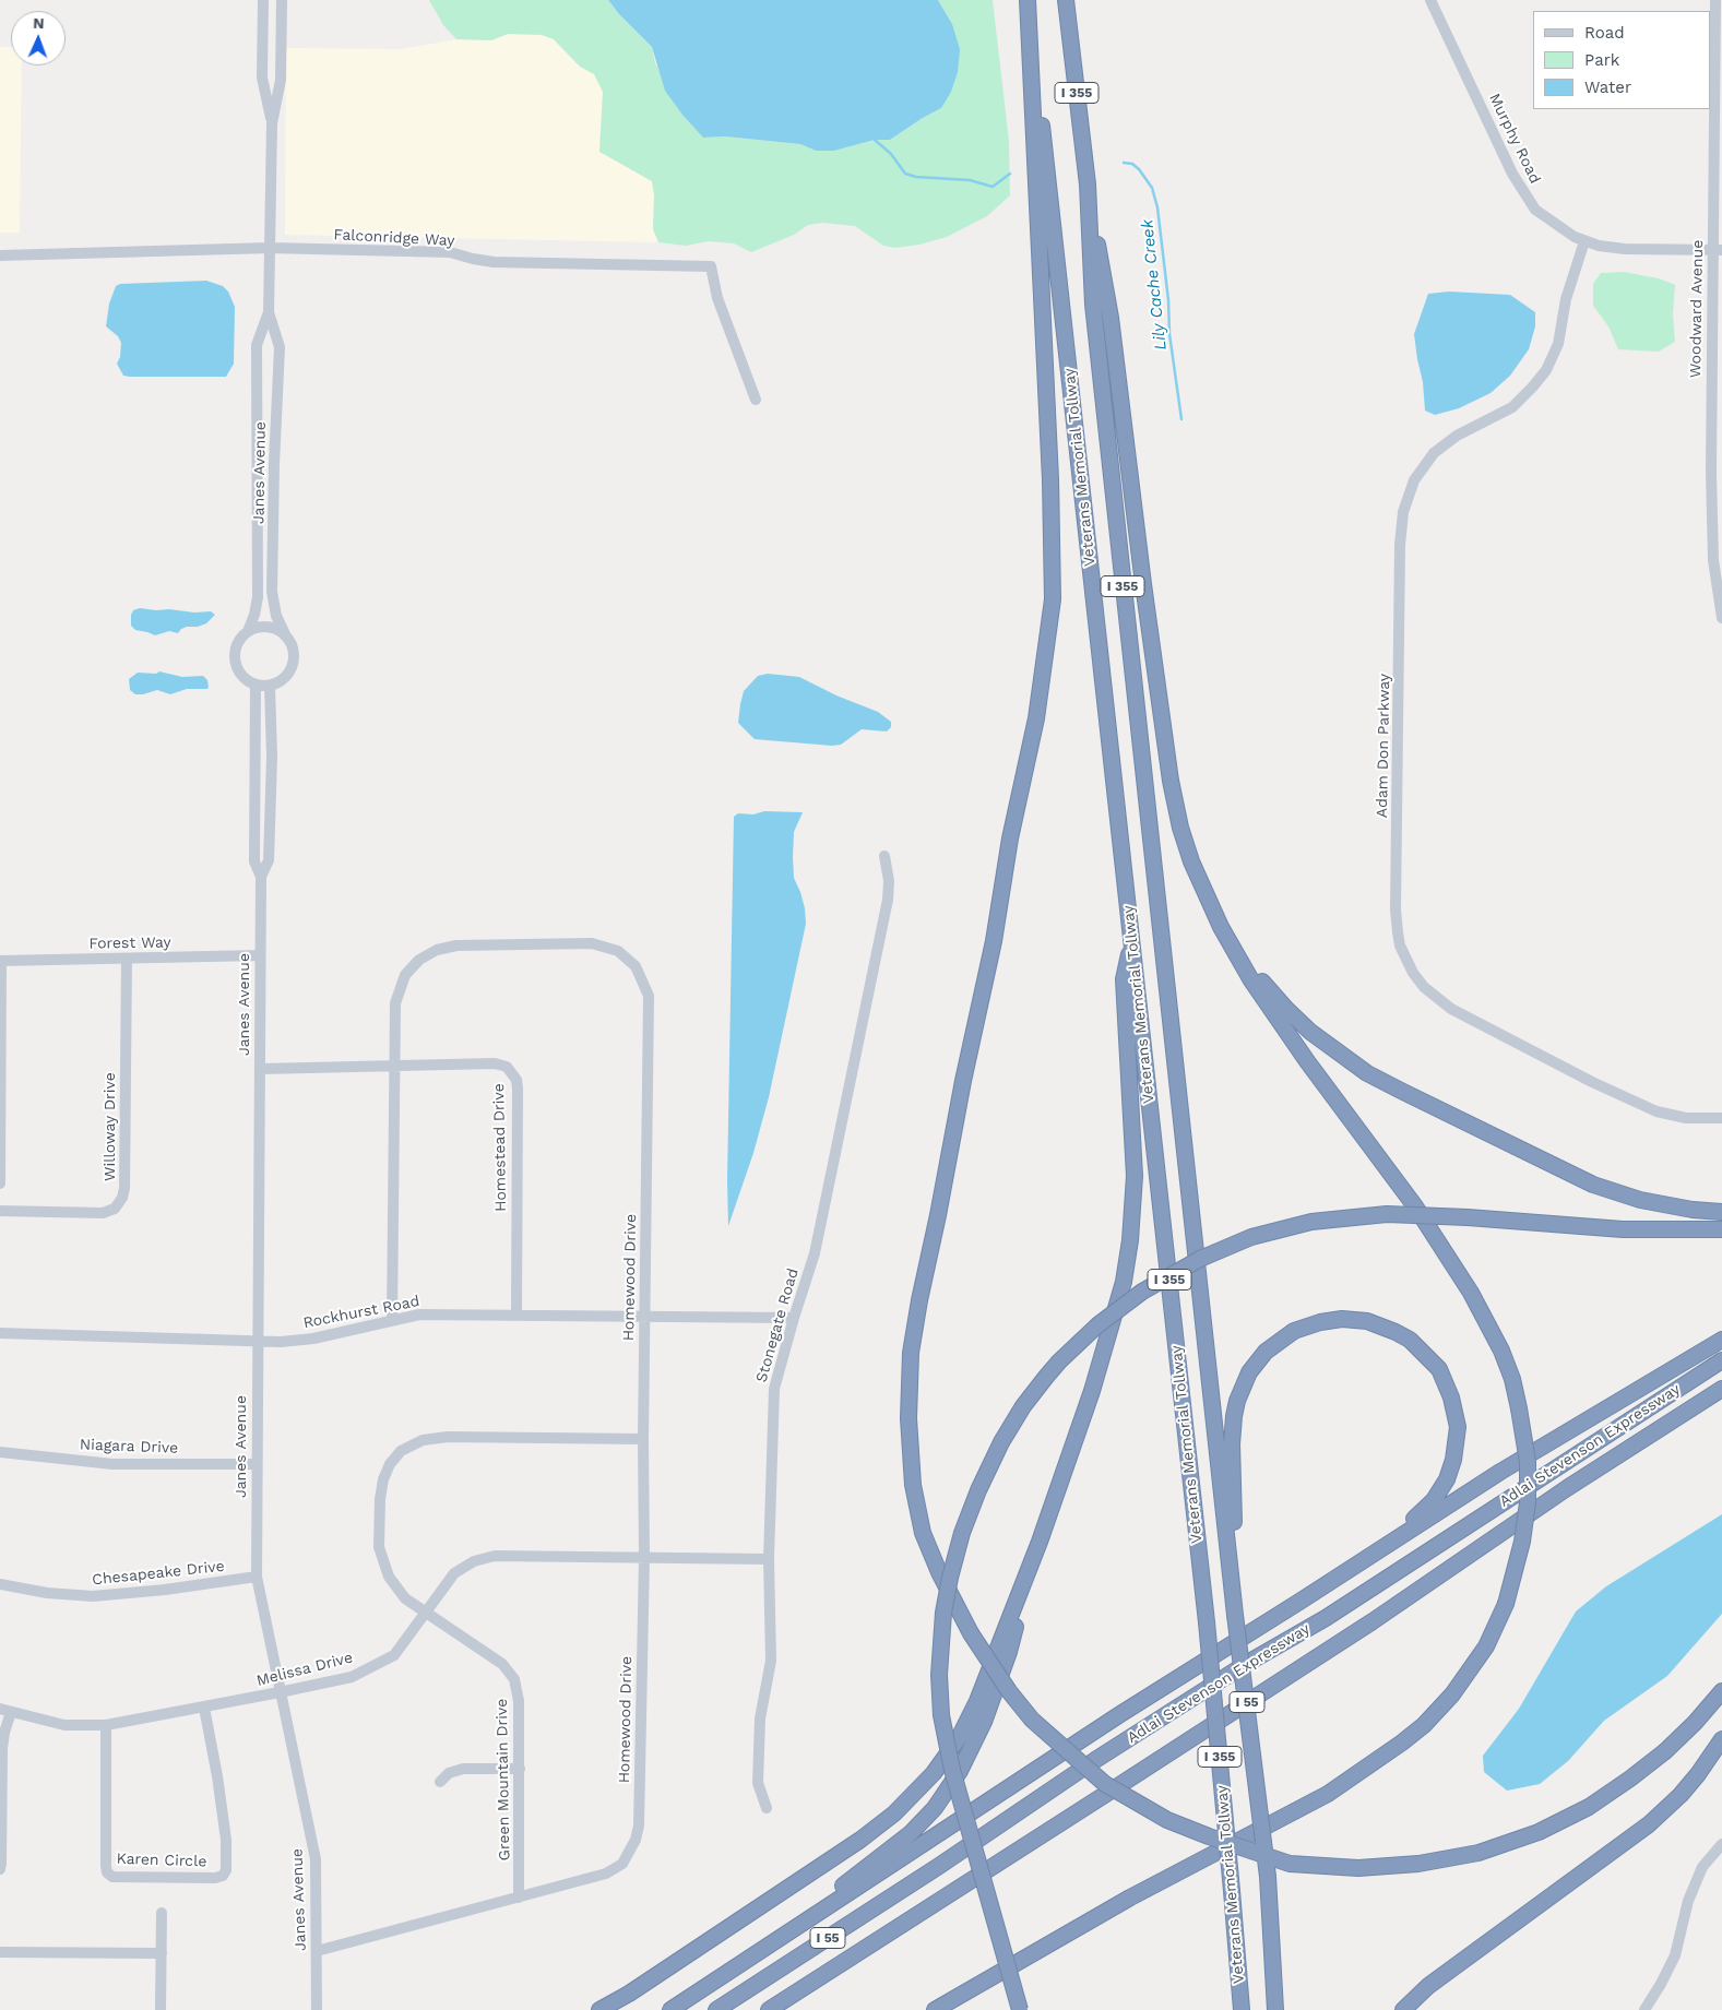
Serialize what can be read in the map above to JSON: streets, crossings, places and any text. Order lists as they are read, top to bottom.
{
  "streets": {
    "highway": [
      "I 355",
      "Veterans Memorial Tollway",
      "Adlai Stevenson Expressway",
      "I 55"
    ],
    "street": [
      "Murphy Road",
      "Falconridge Way",
      "Woodward Avenue",
      "Janes Avenue",
      "Adam Don Parkway",
      "Forest Way",
      "Willoway Drive",
      "Homestead Drive",
      "Homewood Drive",
      "Rockhurst Road",
      "Stonegate Road",
      "Niagara Drive",
      "Chesapeake Drive",
      "Melissa Drive",
      "Green Mountain Drive",
      "Karen Circle"
    ]
  },
  "crossings": [
    ["Murphy Road", "Woodward Avenue"],
    ["Murphy Road", "Adam Don Parkway"],
    ["Falconridge Way", "Janes Avenue"],
    ["Janes Avenue", "Forest Way"],
    ["Janes Avenue", "Homestead Drive"],
    ["Janes Avenue", "Homewood Drive"],
    ["Janes Avenue", "Rockhurst Road"],
    ["Janes Avenue", "Niagara Drive"],
    ["Janes Avenue", "Chesapeake Drive"],
    ["Janes Avenue", "Melissa Drive"],
    ["Forest Way", "Willoway Drive"],
    ["Homestead Drive", "Homewood Drive"],
    ["Homestead Drive", "Rockhurst Road"],
    ["Homewood Drive", "Rockhurst Road"],
    ["Homewood Drive", "Melissa Drive"],
    ["Homewood Drive", "Green Mountain Drive"],
    ["Rockhurst Road", "Stonegate Road"],
    ["Stonegate Road", "Melissa Drive"],
    ["Melissa Drive", "Green Mountain Drive"],
    ["Melissa Drive", "Karen Circle"]
  ],
  "water": ["Lily Cache Creek"],
  "legend": ["Road", "Park", "Water"],
  "north": "top"
}
